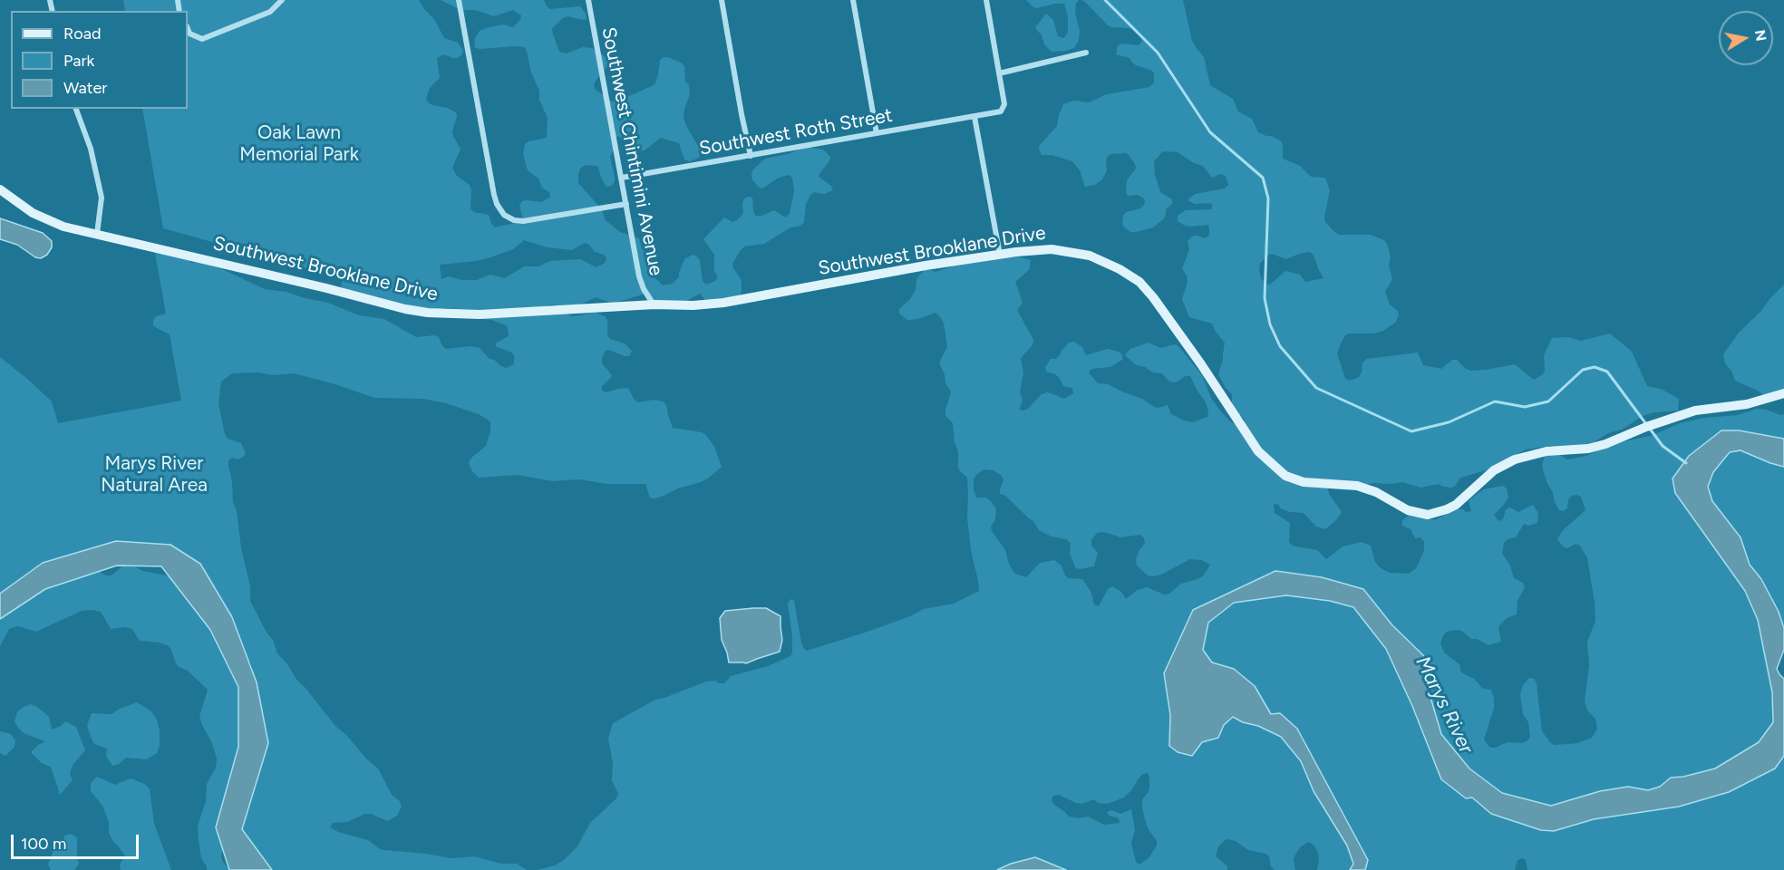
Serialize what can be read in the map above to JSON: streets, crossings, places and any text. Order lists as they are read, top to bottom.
{
  "streets": {
    "street": ["Southwest Roth Street", "Southwest Chintimini Avenue", "Southwest Brooklane Drive"]
  },
  "crossings": [
    ["Southwest Roth Street", "Southwest Chintimini Avenue"],
    ["Southwest Chintimini Avenue", "Southwest Brooklane Drive"]
  ],
  "water": ["Marys River"],
  "parks": ["Oak Lawn Memorial Park", "Marys River Natural Area"],
  "legend": ["Road", "Park", "Water"],
  "scale_bar": "100 m",
  "north": "right"
}
